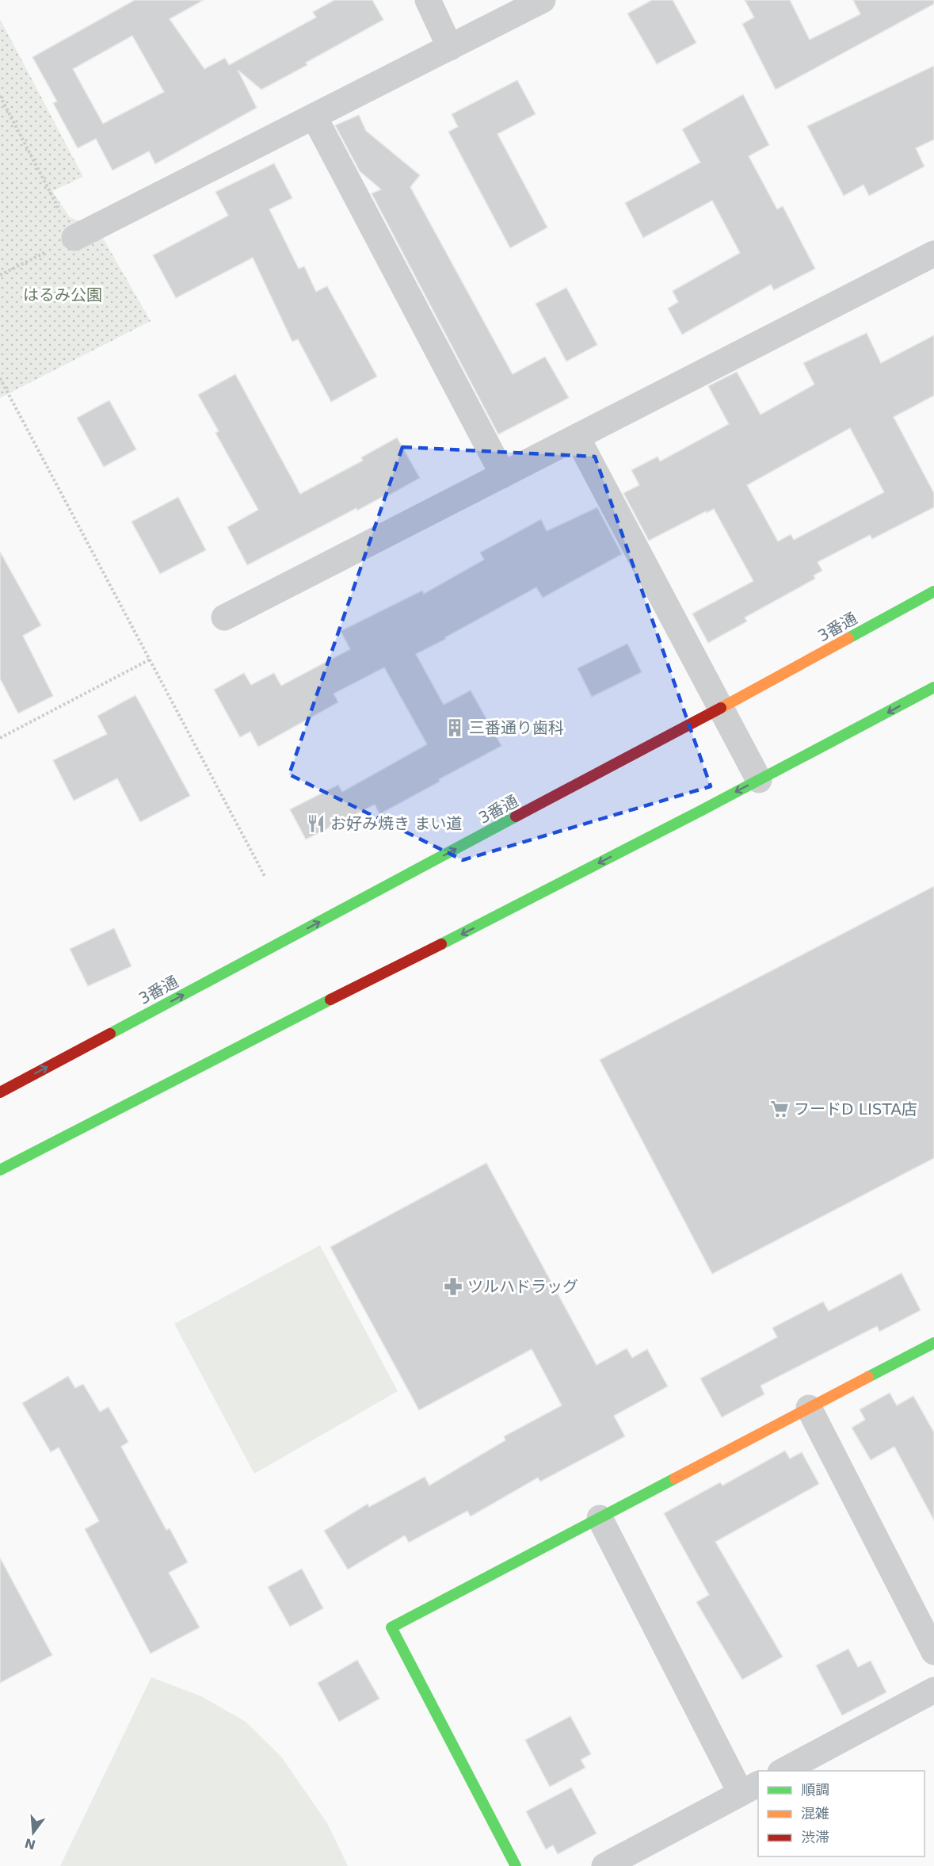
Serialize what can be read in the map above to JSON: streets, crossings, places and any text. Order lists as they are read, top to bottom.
{
  "streets": {
    "street": ["3番通"]
  },
  "parks": ["はるみ公園"],
  "places": {
    "building": ["三番通り歯科"],
    "restaurant": ["お好み焼き まい道"],
    "supermarket": ["フードD LISTA店"],
    "pharmacy": ["ツルハドラッグ"]
  },
  "legend": ["順調", "混雑", "渋滞"],
  "north": "bottom"
}
